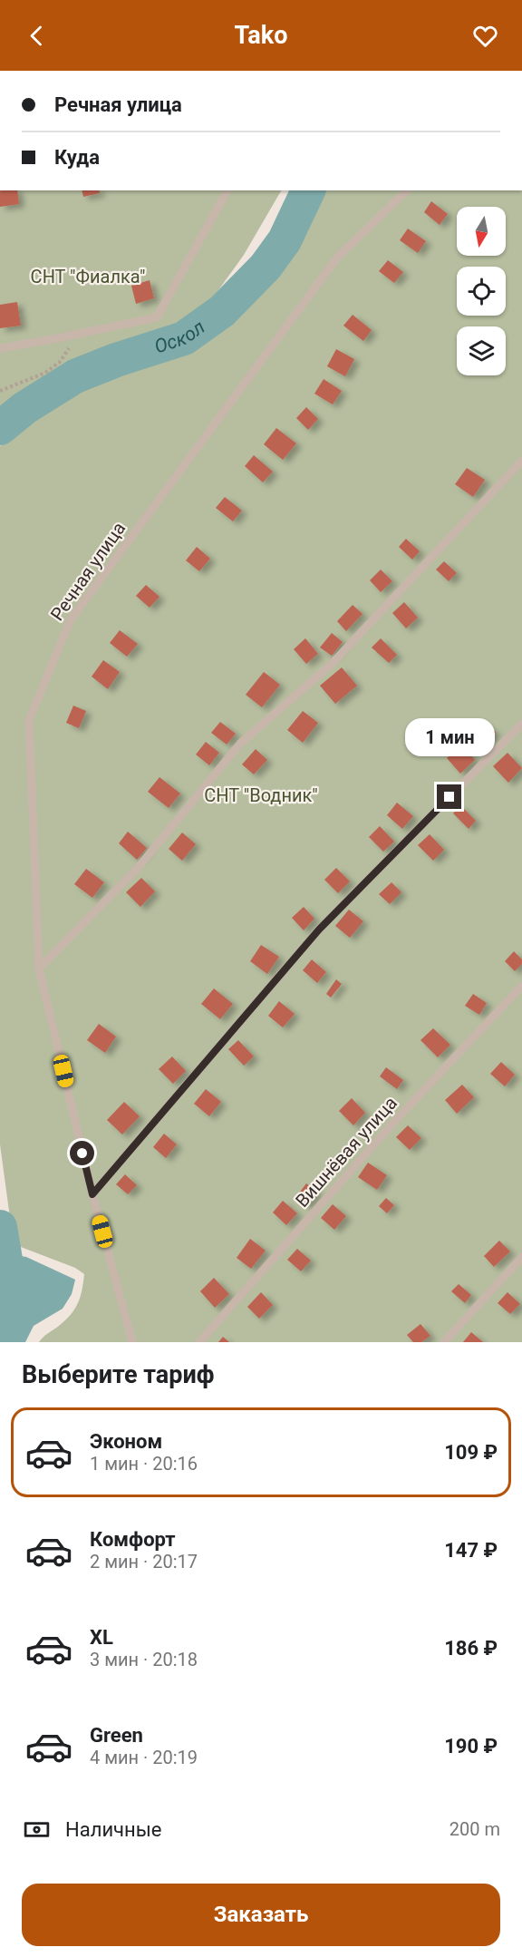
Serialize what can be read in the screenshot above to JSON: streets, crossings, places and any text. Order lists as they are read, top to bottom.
{
  "streets": {
    "lane": ["Речная улица", "Вишнёвая улица"]
  },
  "water": ["Оскол"],
  "parks": ["СНТ \"Фиалка\"", "СНТ \"Водник\""],
  "north": "bottom",
  "page": {
    "header": "Tako",
    "banner": ["Речная улица", "Куда"],
    "bubble": "1 мин",
    "heading": "Выберите тариф",
    "list": [
      {
        "name": "Эконом",
        "note": "1 мин · 20:16",
        "value": "109 ₽"
      },
      {
        "name": "Комфорт",
        "note": "2 мин · 20:17",
        "value": "147 ₽"
      },
      {
        "name": "XL",
        "note": "3 мин · 20:18",
        "value": "186 ₽"
      },
      {
        "name": "Green",
        "note": "4 мин · 20:19",
        "value": "190 ₽"
      }
    ],
    "pay": ["Наличные", "200 m"],
    "buttons": "Заказать"
  }
}
